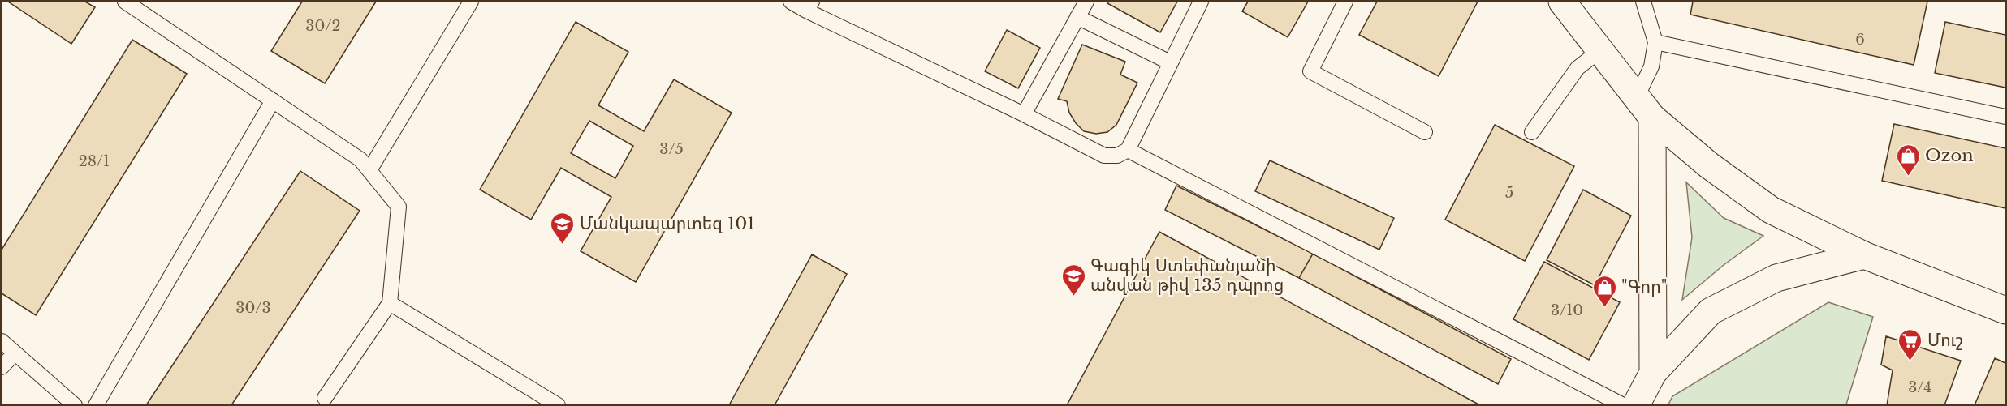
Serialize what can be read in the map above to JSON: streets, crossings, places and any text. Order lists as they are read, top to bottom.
{
  "places": {
    "shop": ["Ozon", "\"Գոր\""],
    "school or university": ["Մանկապարտեզ 101", "Գագիկ Ստեփանյանի անվան թիվ 135 դպրոց"],
    "supermarket": ["Մուշ"]
  },
  "house_numbers": [
    "30/2",
    "6",
    "3/5",
    "28/1",
    "5",
    "30/3",
    "3/10",
    "3/4"
  ]
}
